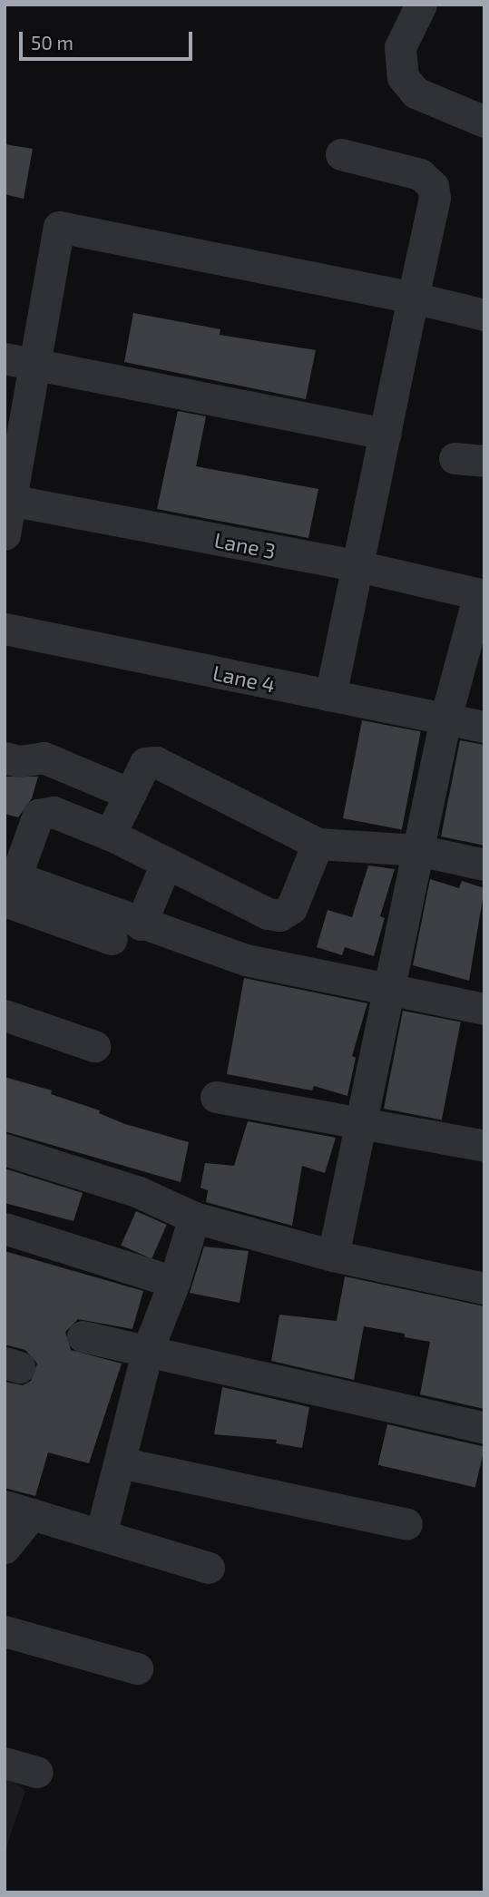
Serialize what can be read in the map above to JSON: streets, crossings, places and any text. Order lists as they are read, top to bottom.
{
  "streets": {
    "street": ["Lane 3", "Lane 4"]
  },
  "scale_bar": "50 m"
}
